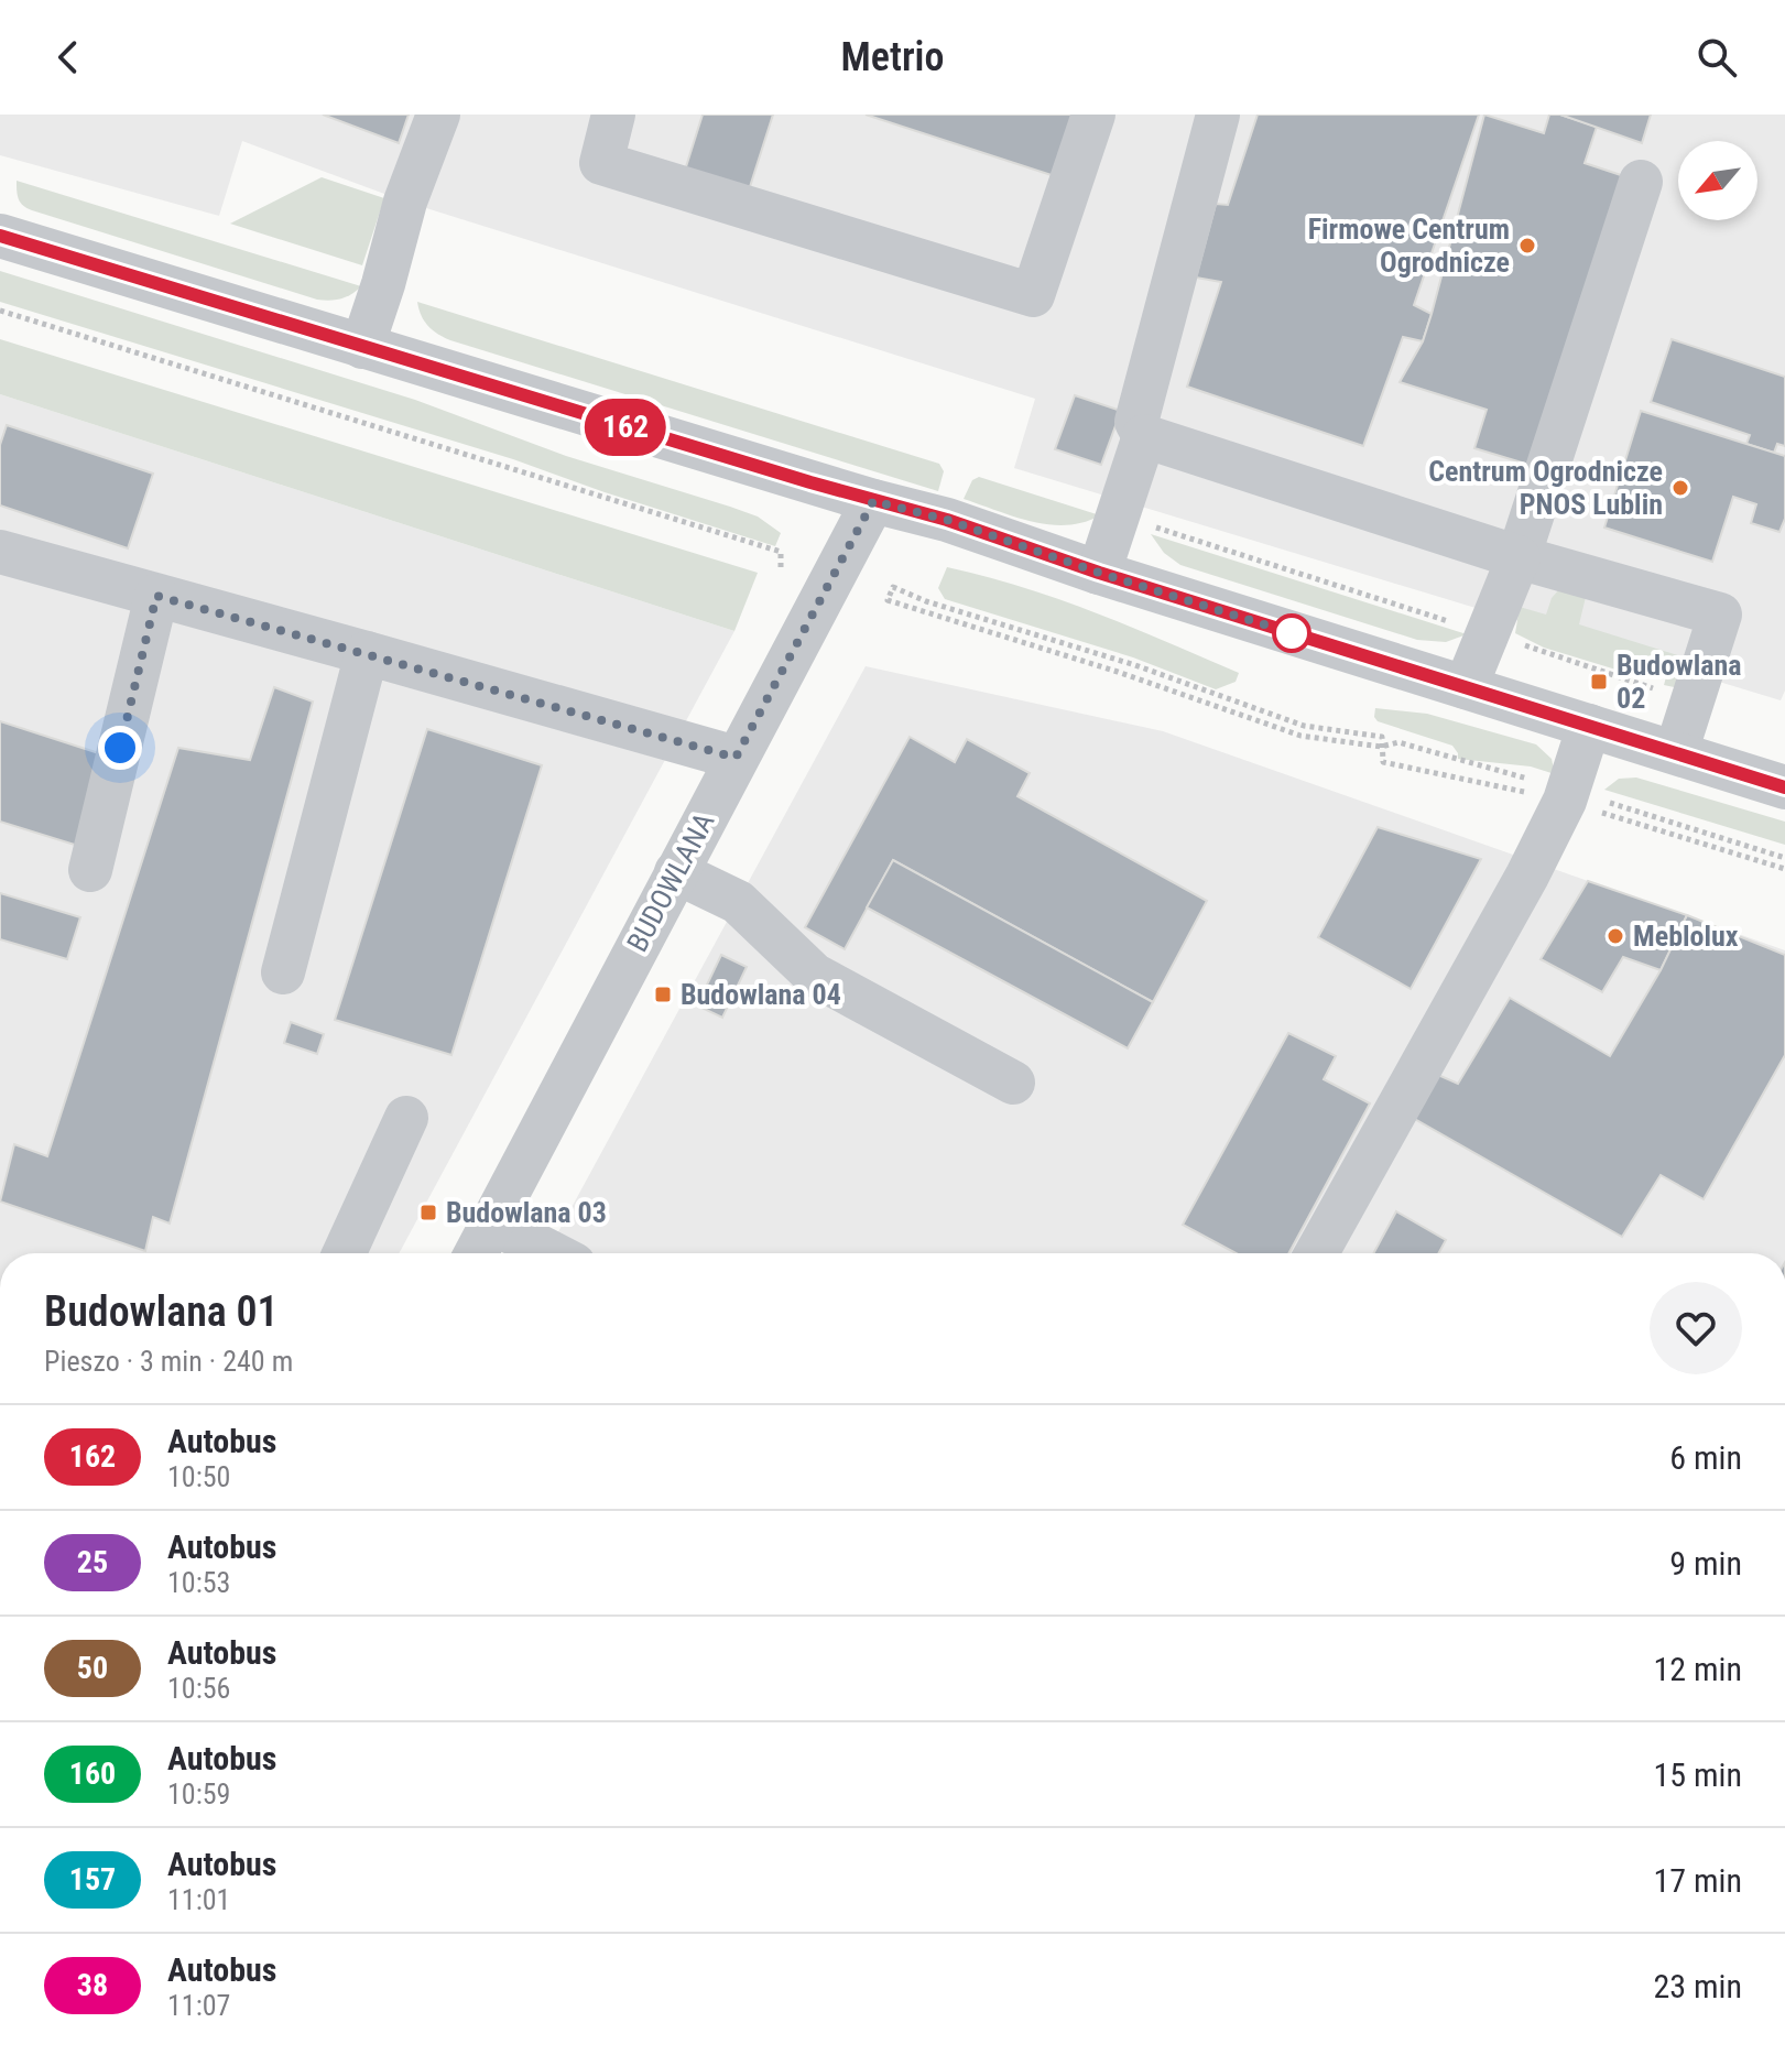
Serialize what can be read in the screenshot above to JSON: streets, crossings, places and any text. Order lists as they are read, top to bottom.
{
  "streets": {
    "street": ["BUDOWLANA"]
  },
  "places": {
    "other": ["Firmowe Centrum Ogrodnicze", "Centrum Ogrodnicze PNOS Lublin", "Meblolux"],
    "transit": ["Budowlana 02", "Budowlana 04", "Budowlana 03"]
  },
  "lines": ["bus line 162"],
  "north": "bottom left",
  "page": {
    "header": "Metrio",
    "on_map": "162",
    "heading": ["Budowlana 01", "Pieszo · 3 min · 240 m"],
    "list": [
      {
        "mark": "162",
        "name": "Autobus",
        "note": "10:50",
        "value": "6 min"
      },
      {
        "mark": "25",
        "name": "Autobus",
        "note": "10:53",
        "value": "9 min"
      },
      {
        "mark": "50",
        "name": "Autobus",
        "note": "10:56",
        "value": "12 min"
      },
      {
        "mark": "160",
        "name": "Autobus",
        "note": "10:59",
        "value": "15 min"
      },
      {
        "mark": "157",
        "name": "Autobus",
        "note": "11:01",
        "value": "17 min"
      },
      {
        "mark": "38",
        "name": "Autobus",
        "note": "11:07",
        "value": "23 min"
      }
    ]
  }
}
